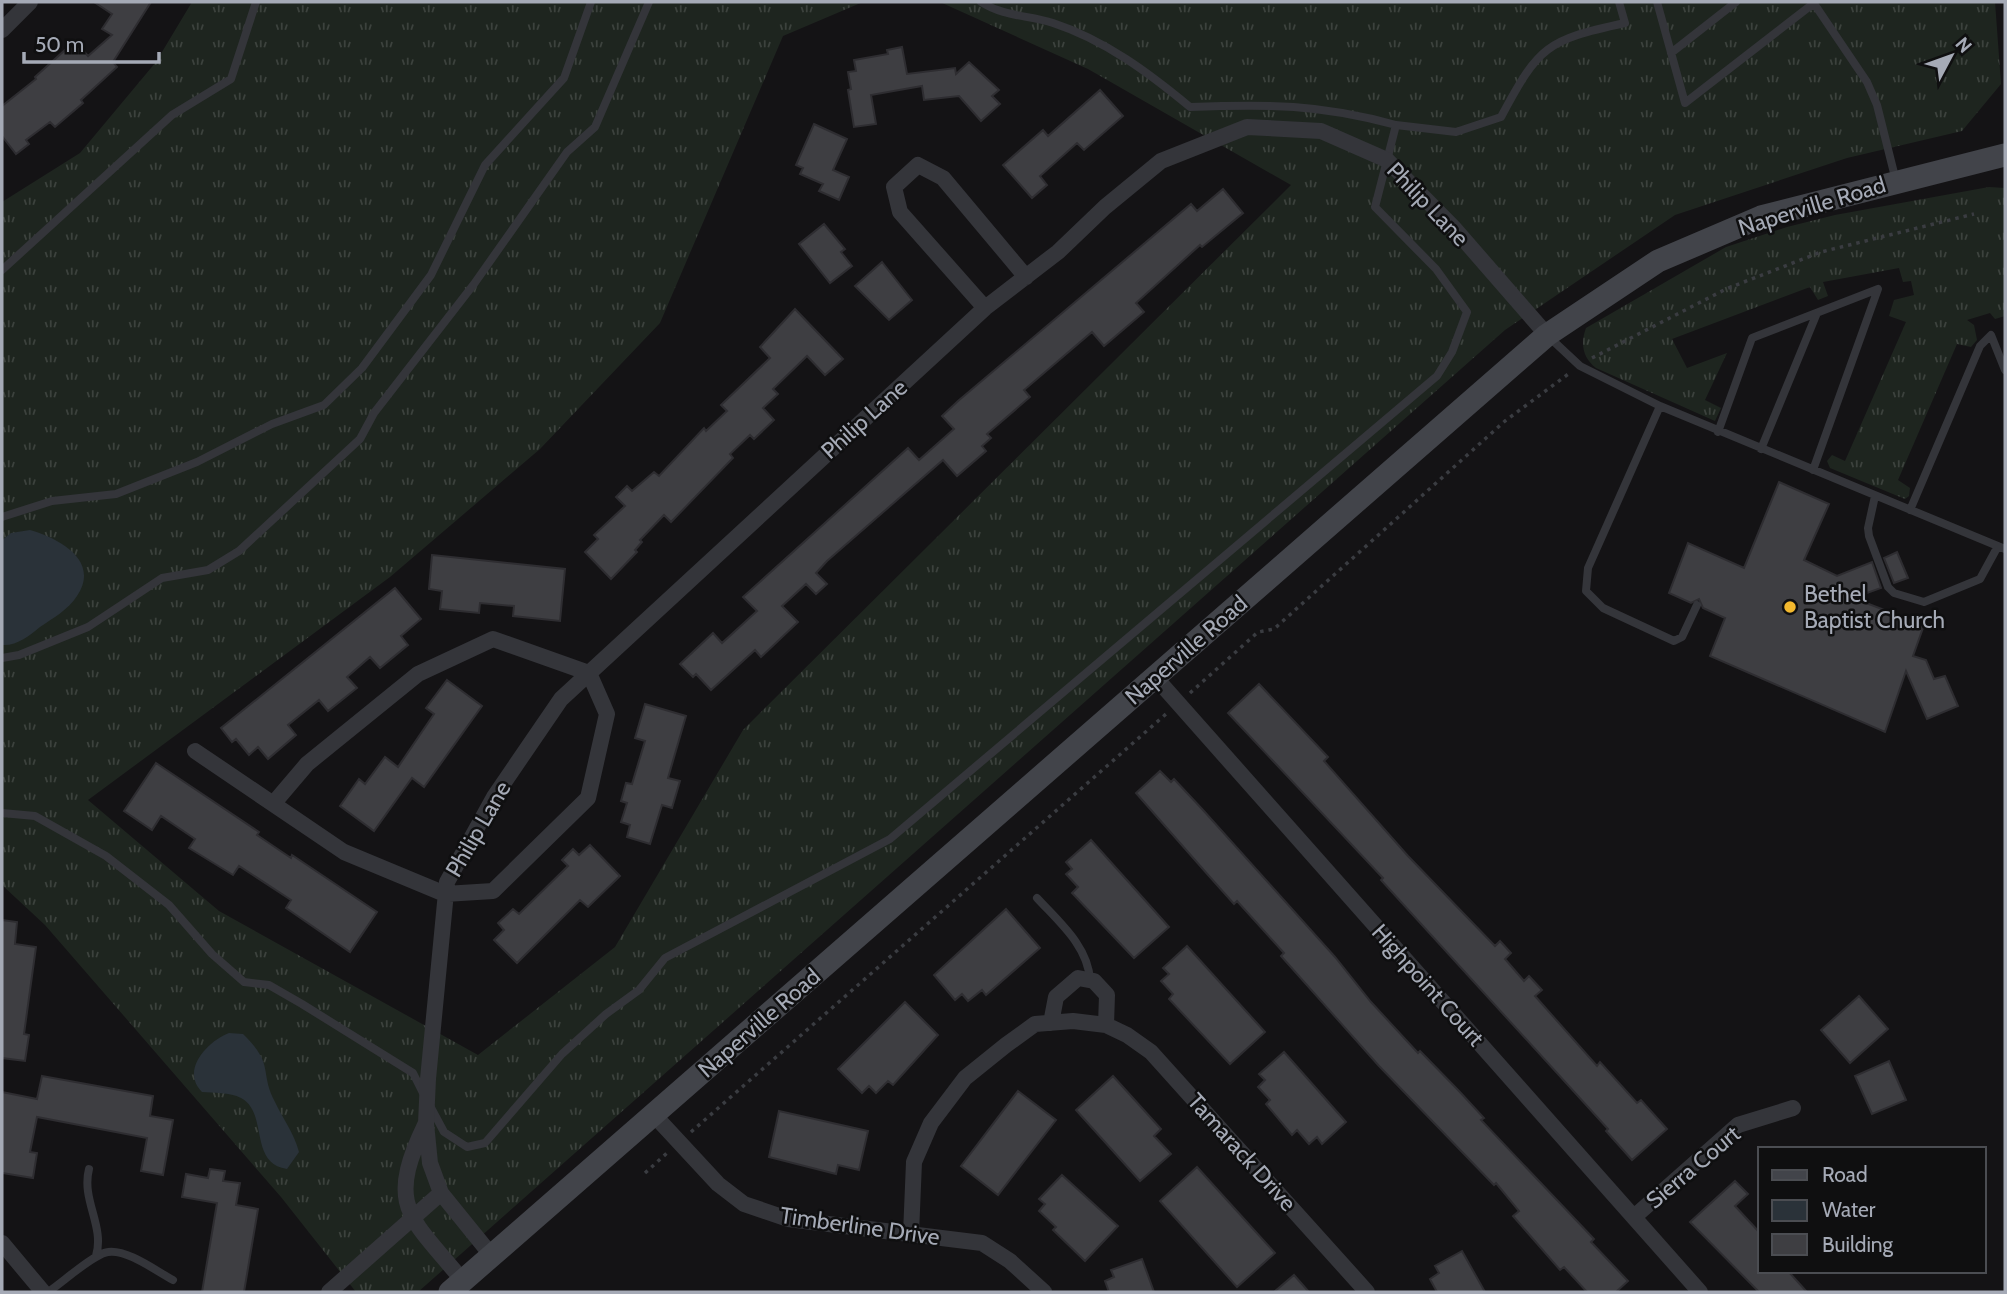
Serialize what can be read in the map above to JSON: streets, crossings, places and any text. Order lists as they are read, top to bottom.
{
  "streets": {
    "street": [
      "Philip Lane",
      "Naperville Road",
      "Highpoint Court",
      "Tamarack Drive",
      "Sierra Court",
      "Timberline Drive"
    ]
  },
  "crossings": [
    ["Philip Lane", "Naperville Road"],
    ["Naperville Road", "Highpoint Court"],
    ["Naperville Road", "Timberline Drive"],
    ["Highpoint Court", "Sierra Court"],
    ["Tamarack Drive", "Timberline Drive"]
  ],
  "places": ["Bethel Baptist Church"],
  "legend": ["Road", "Water", "Building"],
  "scale_bar": "50 m",
  "north": "top right"
}
